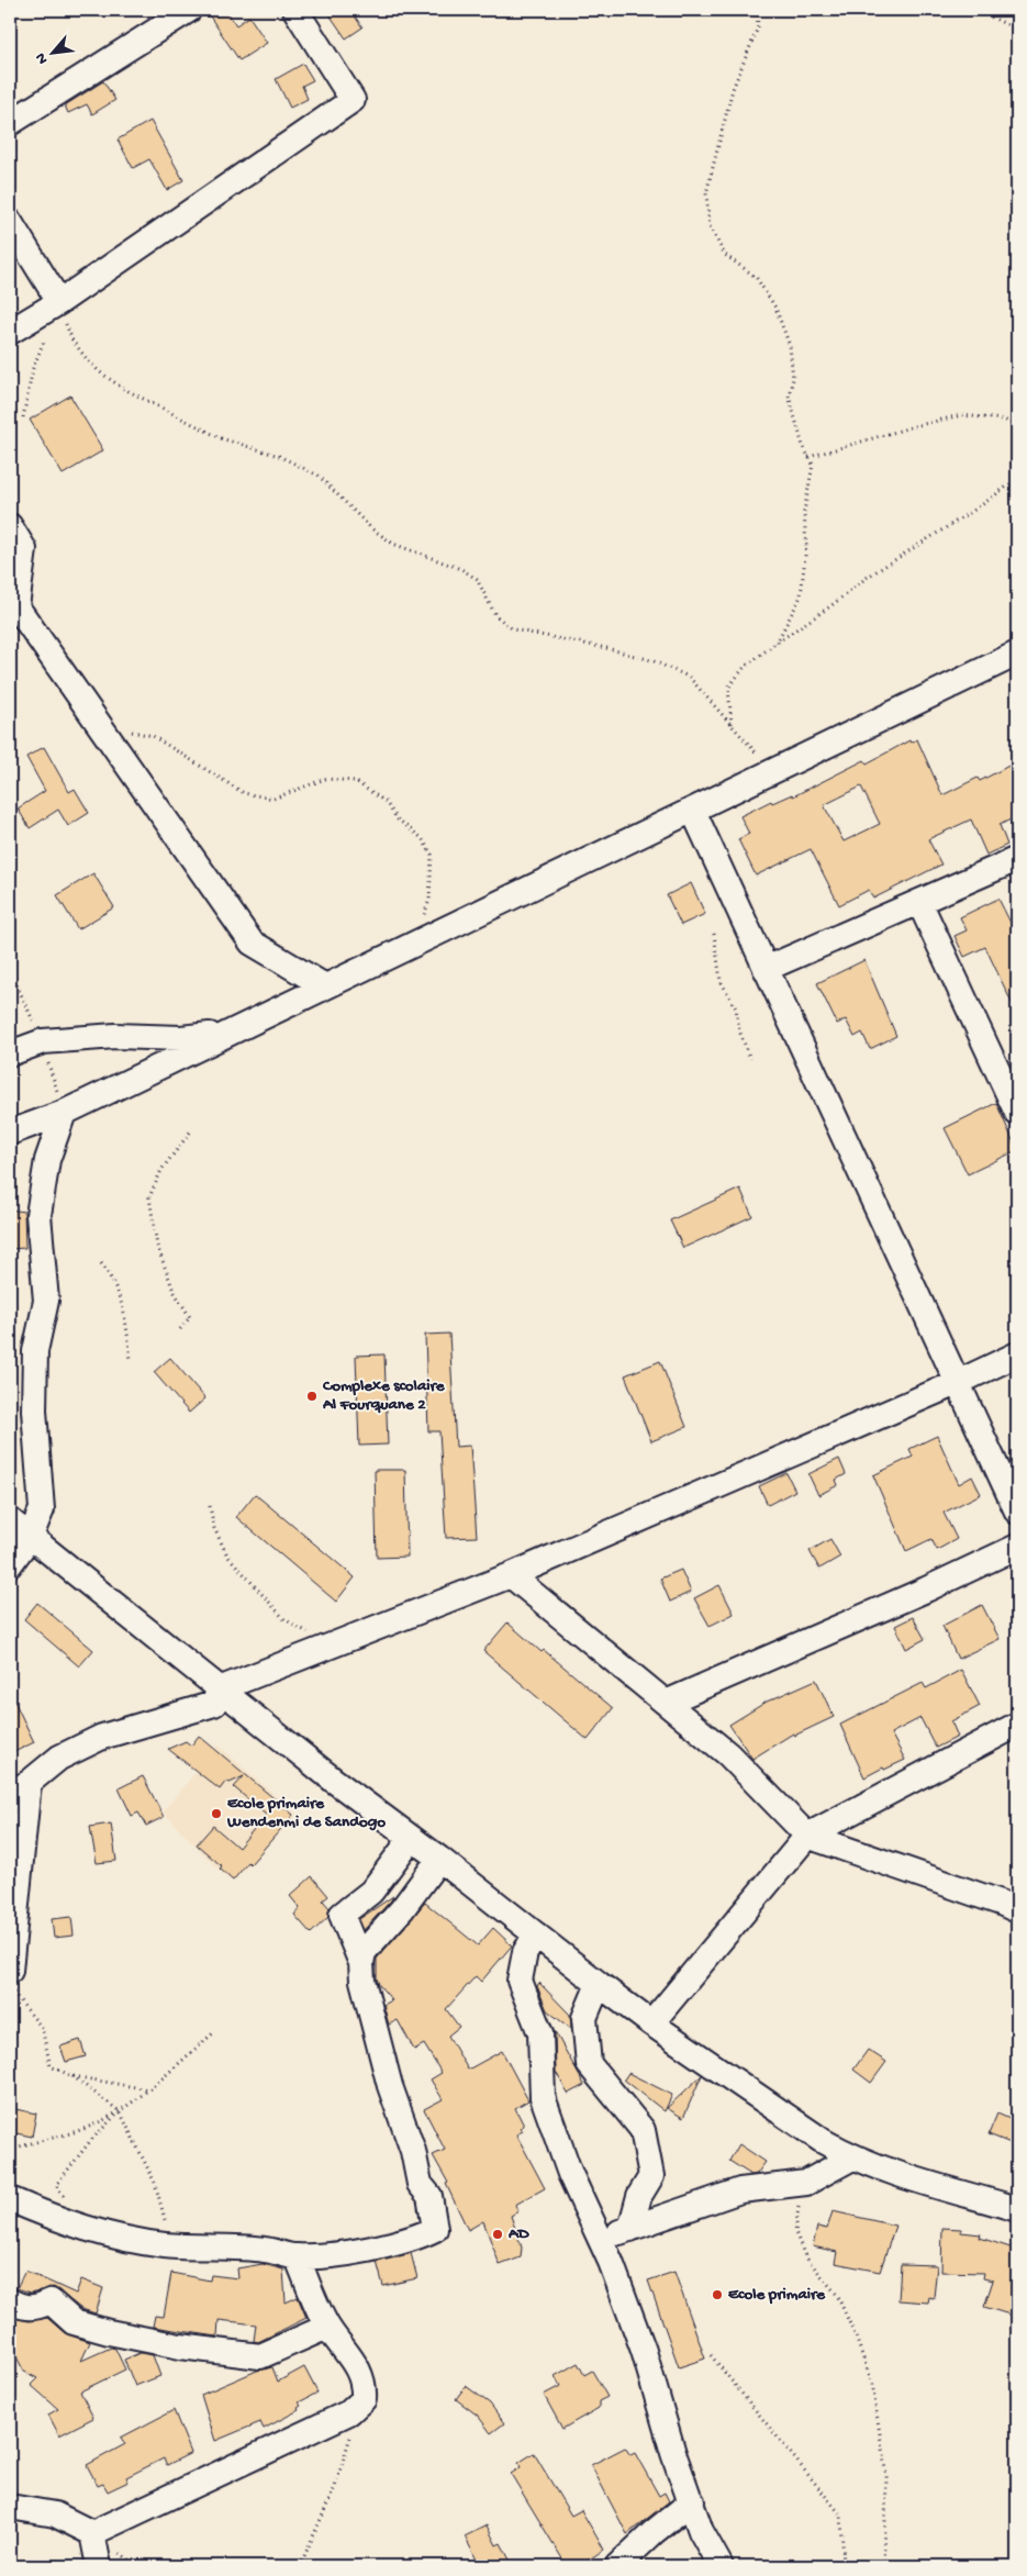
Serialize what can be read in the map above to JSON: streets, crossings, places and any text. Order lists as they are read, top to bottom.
{
  "places": [
    "Complexe scolaire Al Fourquane 2",
    "Ecole primaire Wendenmi de Sandogo",
    "AD",
    "Ecole primaire"
  ],
  "north": "bottom left"
}
